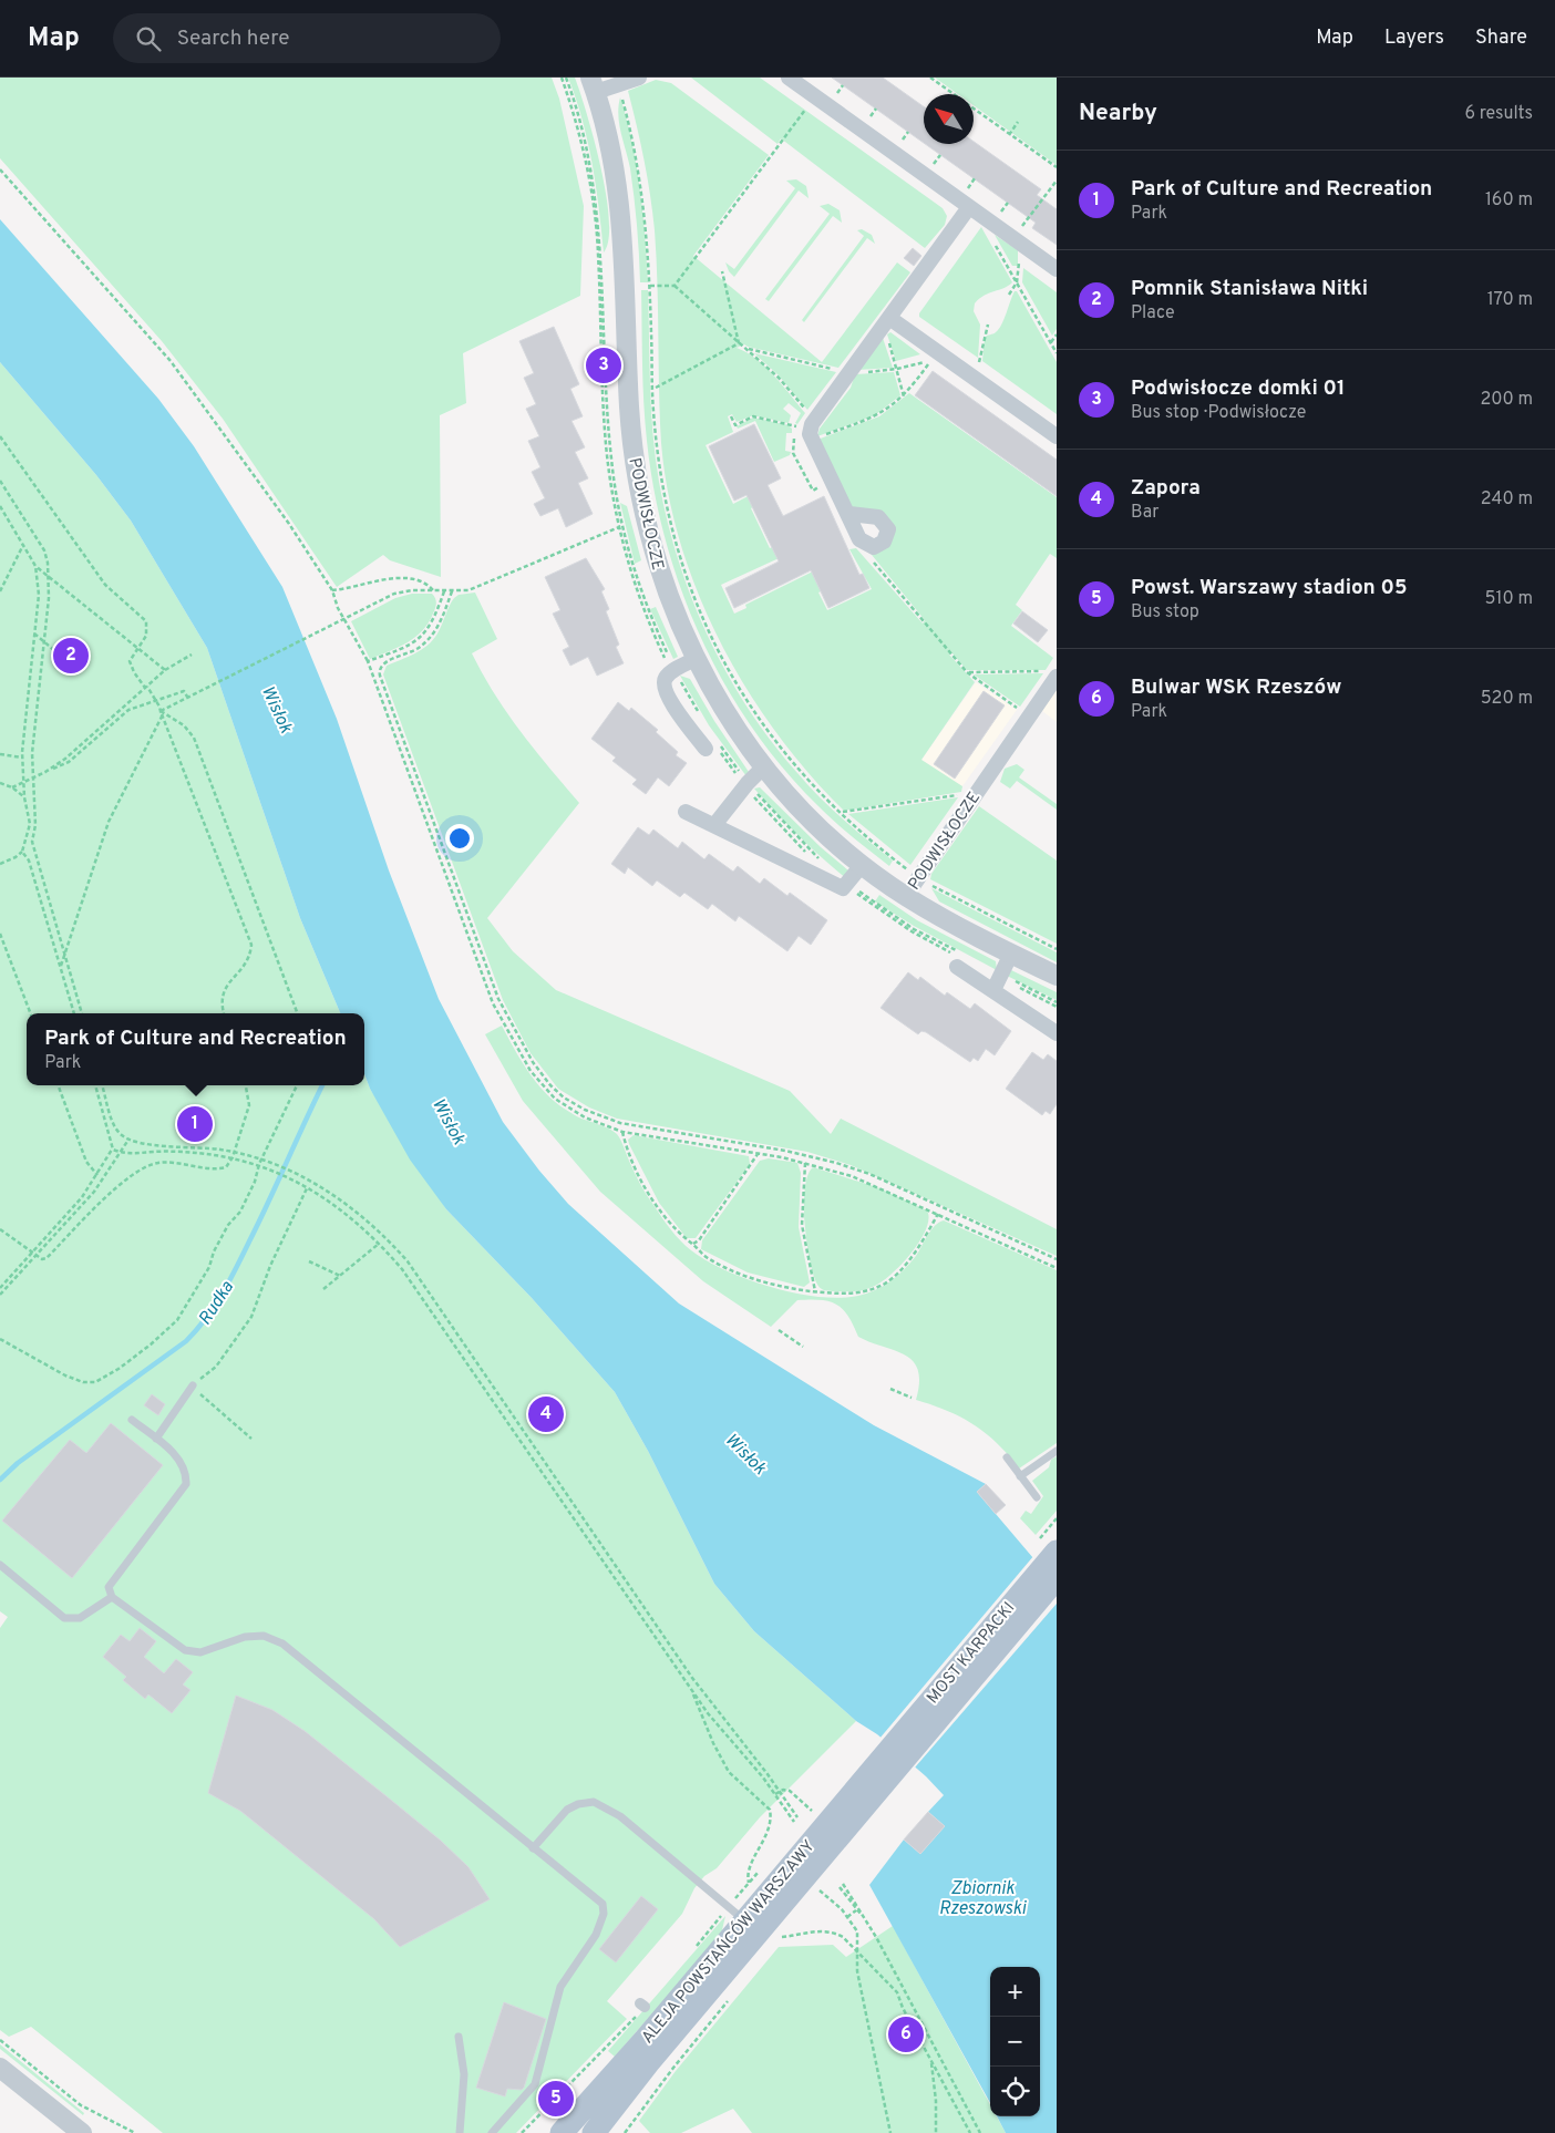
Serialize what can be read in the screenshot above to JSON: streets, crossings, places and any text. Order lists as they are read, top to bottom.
{
  "streets": {
    "main road": ["MOST KARPACKI", "ALEJA POWSTAŃCÓW WARSZAWY"],
    "street": ["PODWISŁOCZE"]
  },
  "crossings": [
    ["MOST KARPACKI", "ALEJA POWSTAŃCÓW WARSZAWY"]
  ],
  "water": ["Wisłok", "Rudka", "Zbiornik Rzeszowski"],
  "north": "top left",
  "page": {
    "header": "Map",
    "search": "Search here",
    "nav": ["Map", "Layers", "Share"],
    "heading": ["Nearby", "6 results"],
    "list": [
      {
        "mark": "1",
        "name": "Park of Culture and Recreation",
        "note": "Park",
        "value": "160 m"
      },
      {
        "mark": "2",
        "name": "Pomnik Stanisława Nitki",
        "note": "Place",
        "value": "170 m"
      },
      {
        "mark": "3",
        "name": "Podwisłocze domki 01",
        "note": "Bus stop · Podwisłocze",
        "value": "200 m"
      },
      {
        "mark": "4",
        "name": "Zapora",
        "note": "Bar",
        "value": "240 m"
      },
      {
        "mark": "5",
        "name": "Powst. Warszawy stadion 05",
        "note": "Bus stop",
        "value": "510 m"
      },
      {
        "mark": "6",
        "name": "Bulwar WSK Rzeszów",
        "note": "Park",
        "value": "520 m"
      }
    ],
    "pins": [
      "3",
      "2",
      "1",
      "4",
      "6",
      "5"
    ],
    "popup": ["Park of Culture and Recreation", "Park"],
    "map_buttons": ["+", "−"]
  }
}
